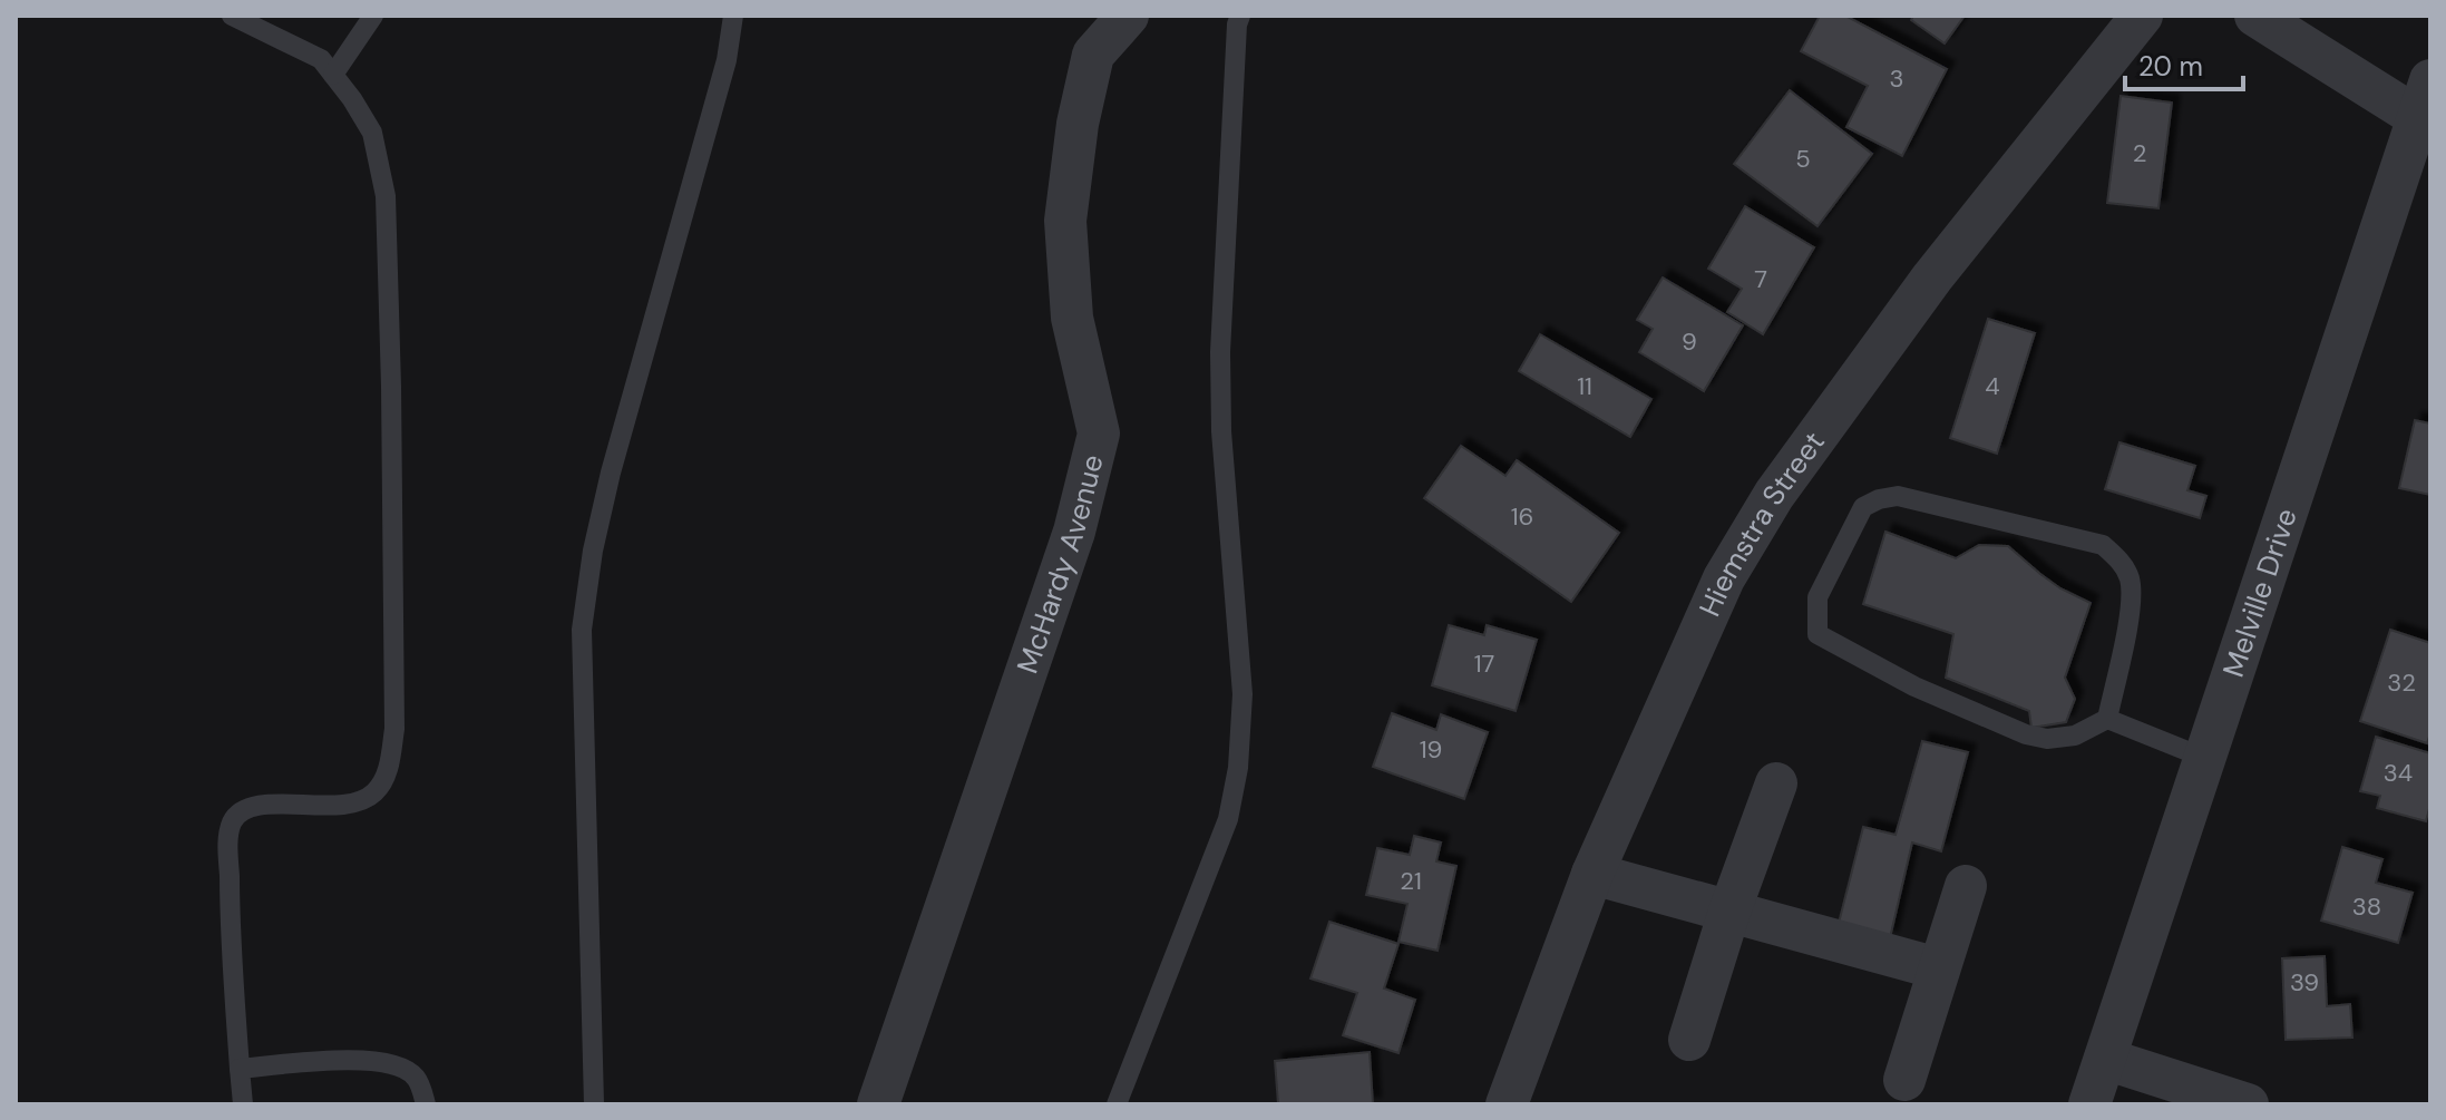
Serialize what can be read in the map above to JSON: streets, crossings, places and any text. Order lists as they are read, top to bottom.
{
  "streets": {
    "street": ["Hiemstra Street", "McHardy Avenue", "Melville Drive"]
  },
  "house_numbers": [
    "3",
    "2",
    "5",
    "7",
    "9",
    "11",
    "4",
    "16",
    "17",
    "32",
    "19",
    "34",
    "21",
    "38",
    "39"
  ],
  "scale_bar": "20 m"
}
